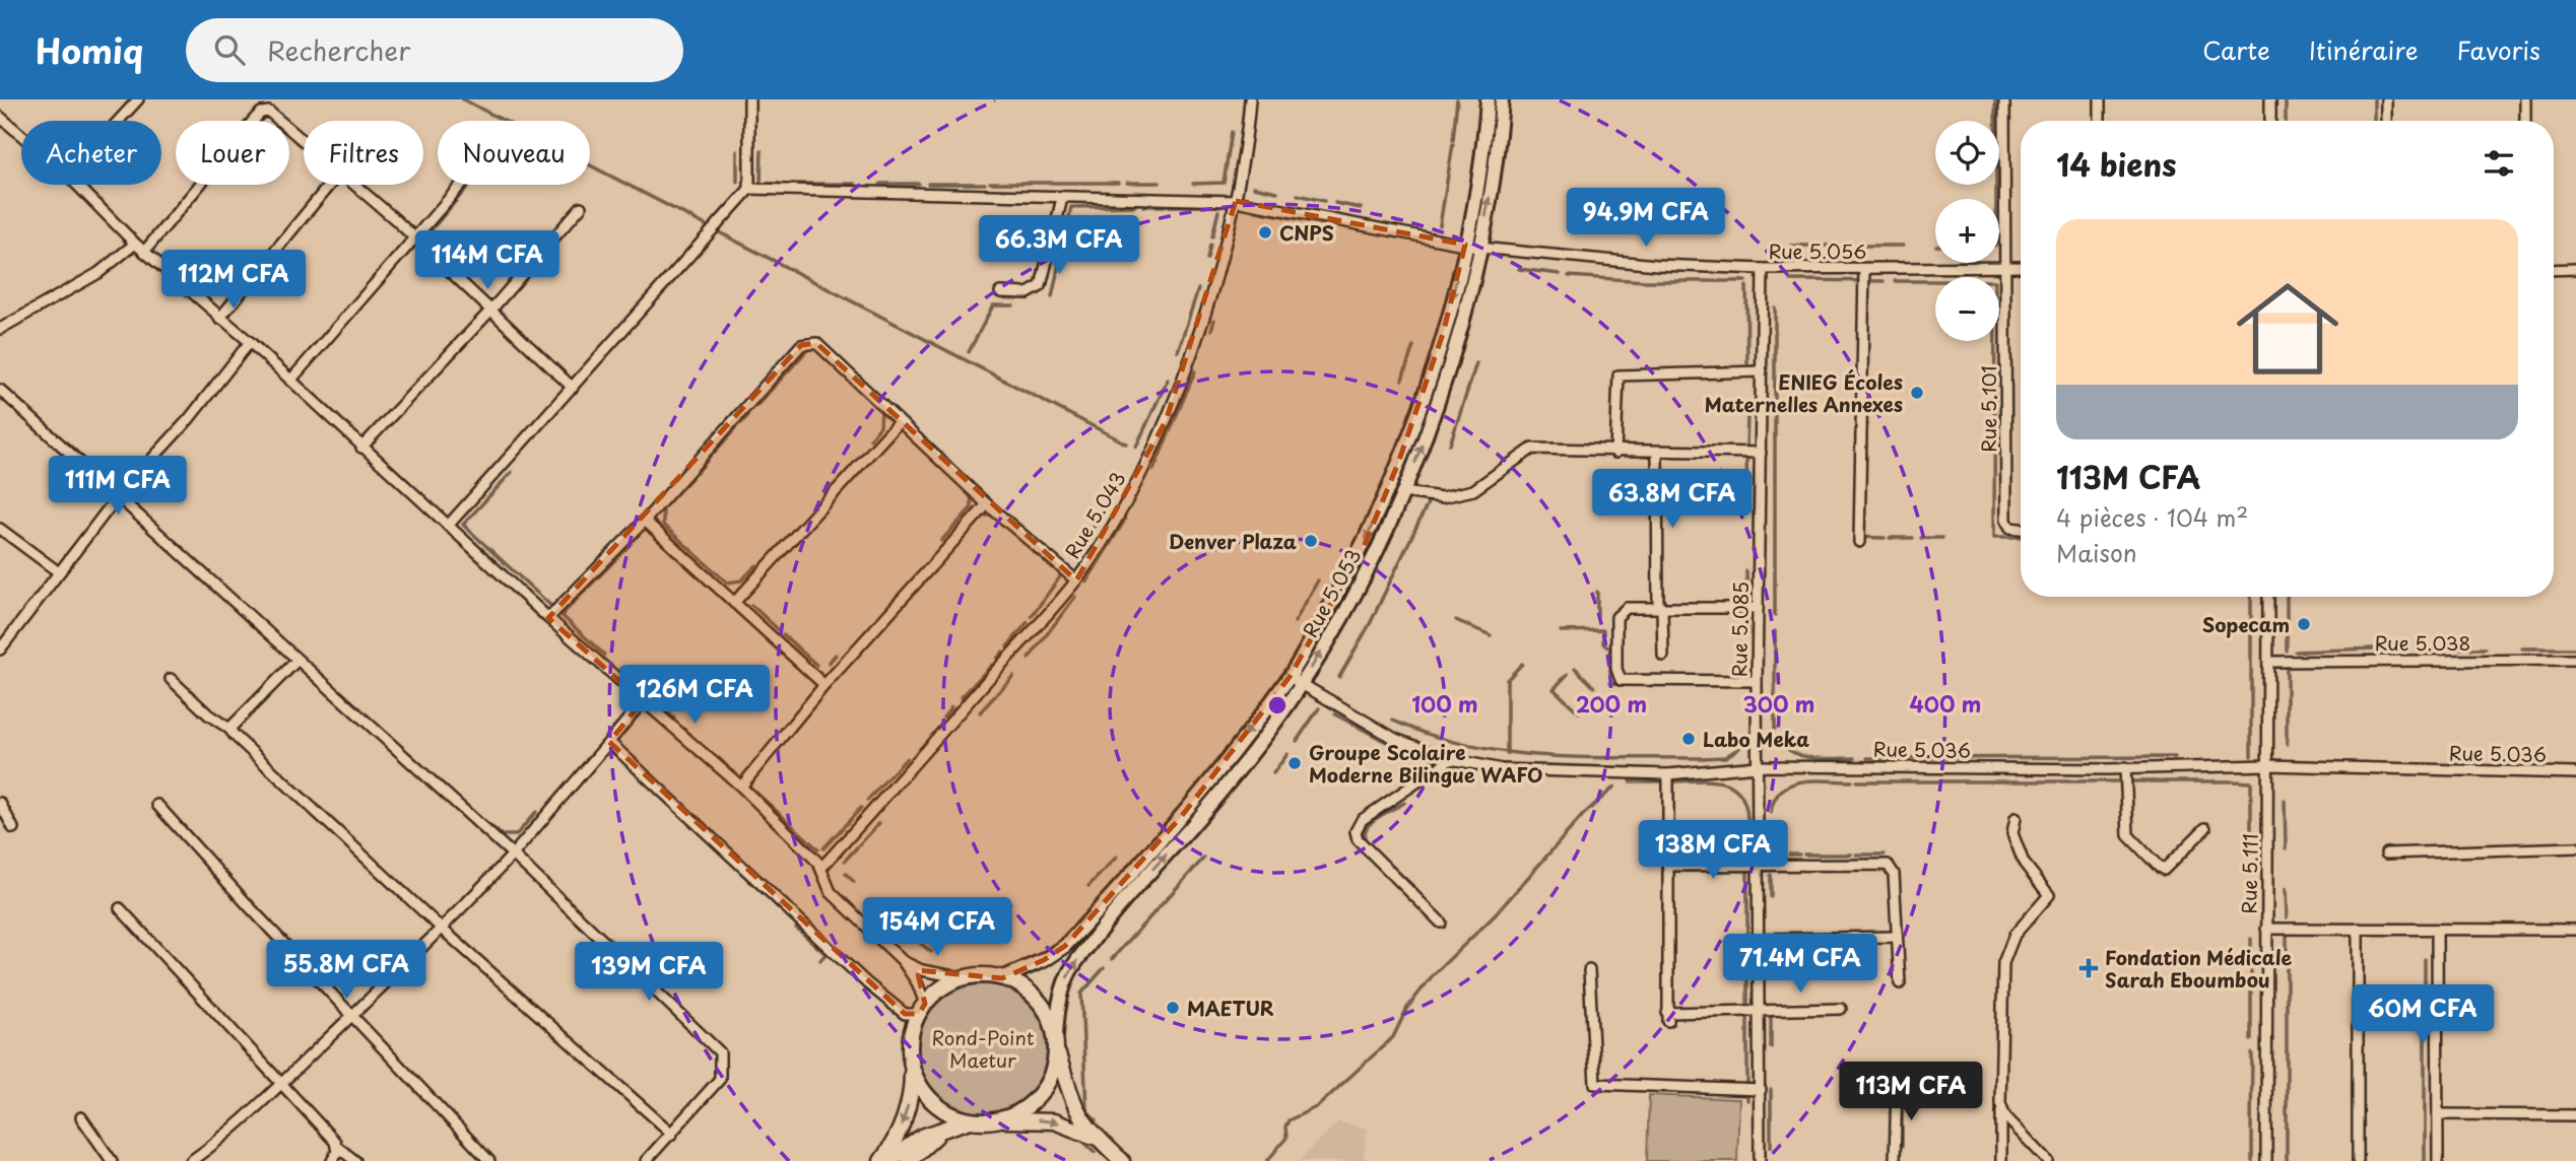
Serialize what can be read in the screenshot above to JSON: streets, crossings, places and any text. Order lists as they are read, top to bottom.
{
  "streets": {
    "main road": ["Rue 5.053"],
    "street": [
      "Rue 5.056",
      "Rue 5.101",
      "Rue 5.043",
      "Rue 5.085",
      "Rue 5.038",
      "Rue 5.036",
      "Rue 5.111"
    ]
  },
  "crossings": [
    ["Rue 5.056", "Rue 5.101"],
    ["Rue 5.056", "Rue 5.043"],
    ["Rue 5.056", "Rue 5.053"],
    ["Rue 5.056", "Rue 5.085"],
    ["Rue 5.053", "Rue 5.036"],
    ["Rue 5.085", "Rue 5.036"],
    ["Rue 5.038", "Rue 5.111"],
    ["Rue 5.036", "Rue 5.111"]
  ],
  "parks": ["Rond-Point Maetur"],
  "places": {
    "other": [
      "CNPS",
      "ENIEG Écoles Maternelles Annexes",
      "Denver Plaza",
      "Sopecam",
      "Labo Meka",
      "Groupe Scolaire Moderne Bilingue WAFO",
      "MAETUR"
    ],
    "health": ["Fondation Médicale Sarah Eboumbou"]
  },
  "page": {
    "header": "Homiq",
    "search": "Rechercher",
    "nav": ["Carte", "Itinéraire", "Favoris"],
    "map_buttons": ["+", "−"],
    "chip": [
      "Acheter",
      "Louer",
      "Filtres",
      "Nouveau"
    ],
    "heading": "14 biens",
    "price": [
      "94.9M CFA",
      "66.3M CFA",
      "114M CFA",
      "112M CFA",
      "111M CFA",
      "63.8M CFA",
      "126M CFA",
      "138M CFA",
      "154M CFA",
      "71.4M CFA",
      "55.8M CFA",
      "139M CFA",
      "60M CFA",
      "113M CFA"
    ],
    "list": [
      {
        "name": "113M CFA",
        "note": "4 pièces · 104 m² · Maison"
      }
    ]
  },
  "rings": [
    "100 m",
    "200 m",
    "300 m",
    "400 m"
  ]
}
